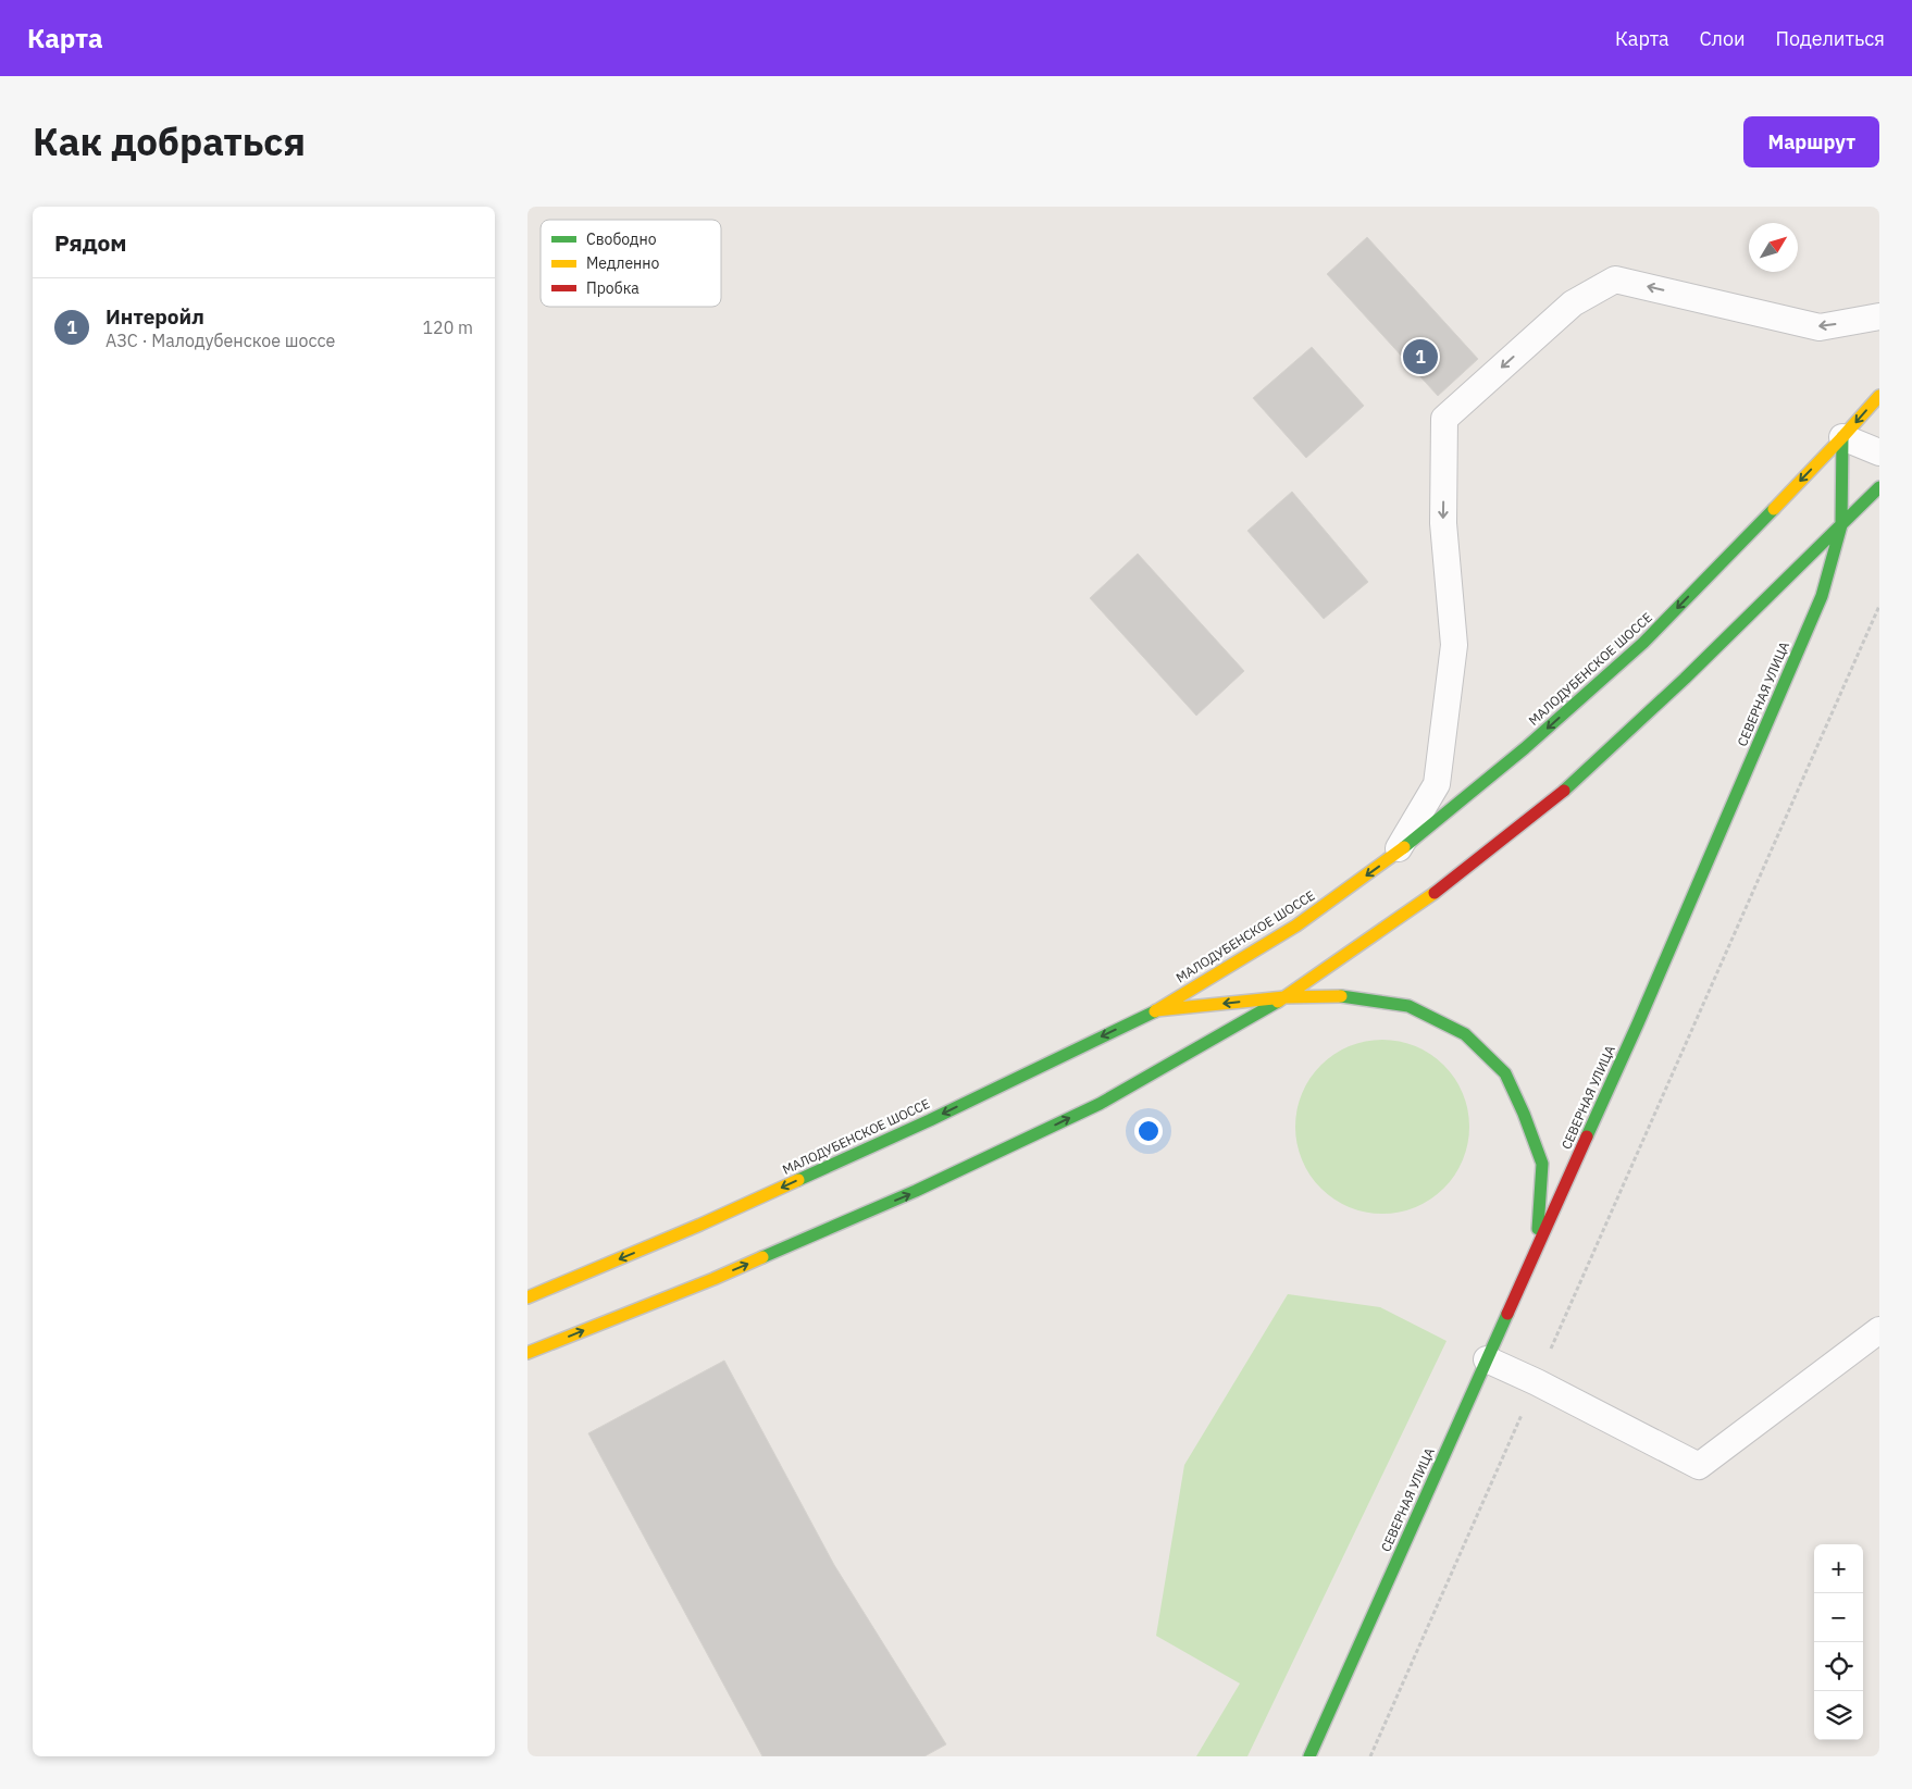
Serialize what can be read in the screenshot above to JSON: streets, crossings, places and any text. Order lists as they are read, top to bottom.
{
  "streets": {
    "main road": ["МАЛОДУБЕНСКОЕ ШОССЕ", "СЕВЕРНАЯ УЛИЦА"]
  },
  "crossings": [
    ["МАЛОДУБЕНСКОЕ ШОССЕ", "СЕВЕРНАЯ УЛИЦА"]
  ],
  "legend": ["Свободно", "Медленно", "Пробка"],
  "north": "top right",
  "page": {
    "header": "Карта",
    "nav": ["Карта", "Слои", "Поделиться"],
    "title": "Как добраться",
    "buttons": "Маршрут",
    "heading": "Рядом",
    "list": [
      {
        "mark": "1",
        "name": "Интеройл",
        "note": "АЗС · Малодубенское шоссе",
        "value": "120 m"
      }
    ],
    "pins": "1",
    "map_buttons": ["+", "−"]
  }
}
